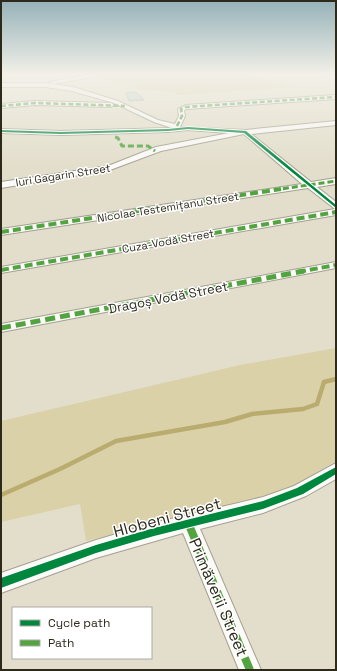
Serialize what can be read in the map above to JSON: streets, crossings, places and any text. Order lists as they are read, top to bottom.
{
  "streets": {
    "street": [
      "Iuri Gagarin Street",
      "Nicolae Testemițanu Street",
      "Cuza-Vodă Street",
      "Dragoș Vodă Street",
      "Hlobeni Street",
      "Primăverii Street"
    ]
  },
  "crossings": [
    ["Hlobeni Street", "Primăverii Street"]
  ],
  "legend": ["Cycle path", "Path"]
}
